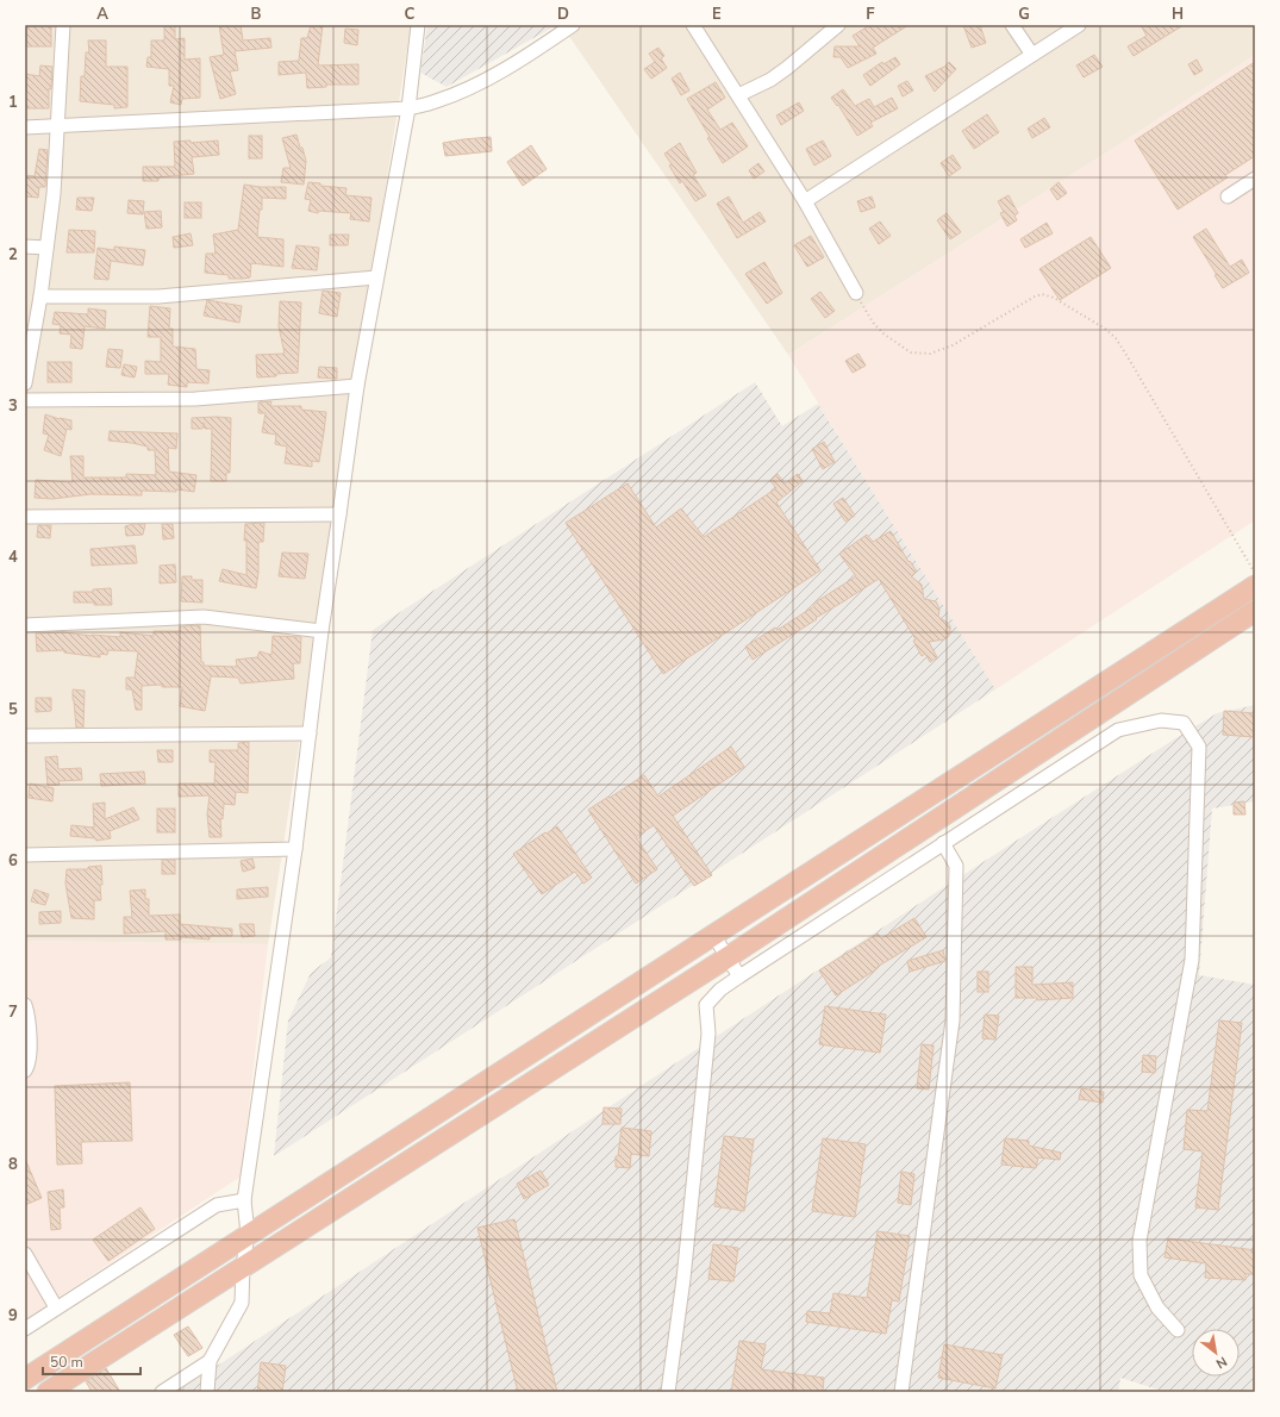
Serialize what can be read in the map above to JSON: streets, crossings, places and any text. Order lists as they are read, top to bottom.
{
  "scale_bar": "50 m",
  "north": "bottom right",
  "grid": {
    "columns": [
      "A",
      "B",
      "C",
      "D",
      "E",
      "F",
      "G",
      "H"
    ],
    "rows": [
      "1",
      "2",
      "3",
      "4",
      "5",
      "6",
      "7",
      "8",
      "9"
    ]
  }
}
